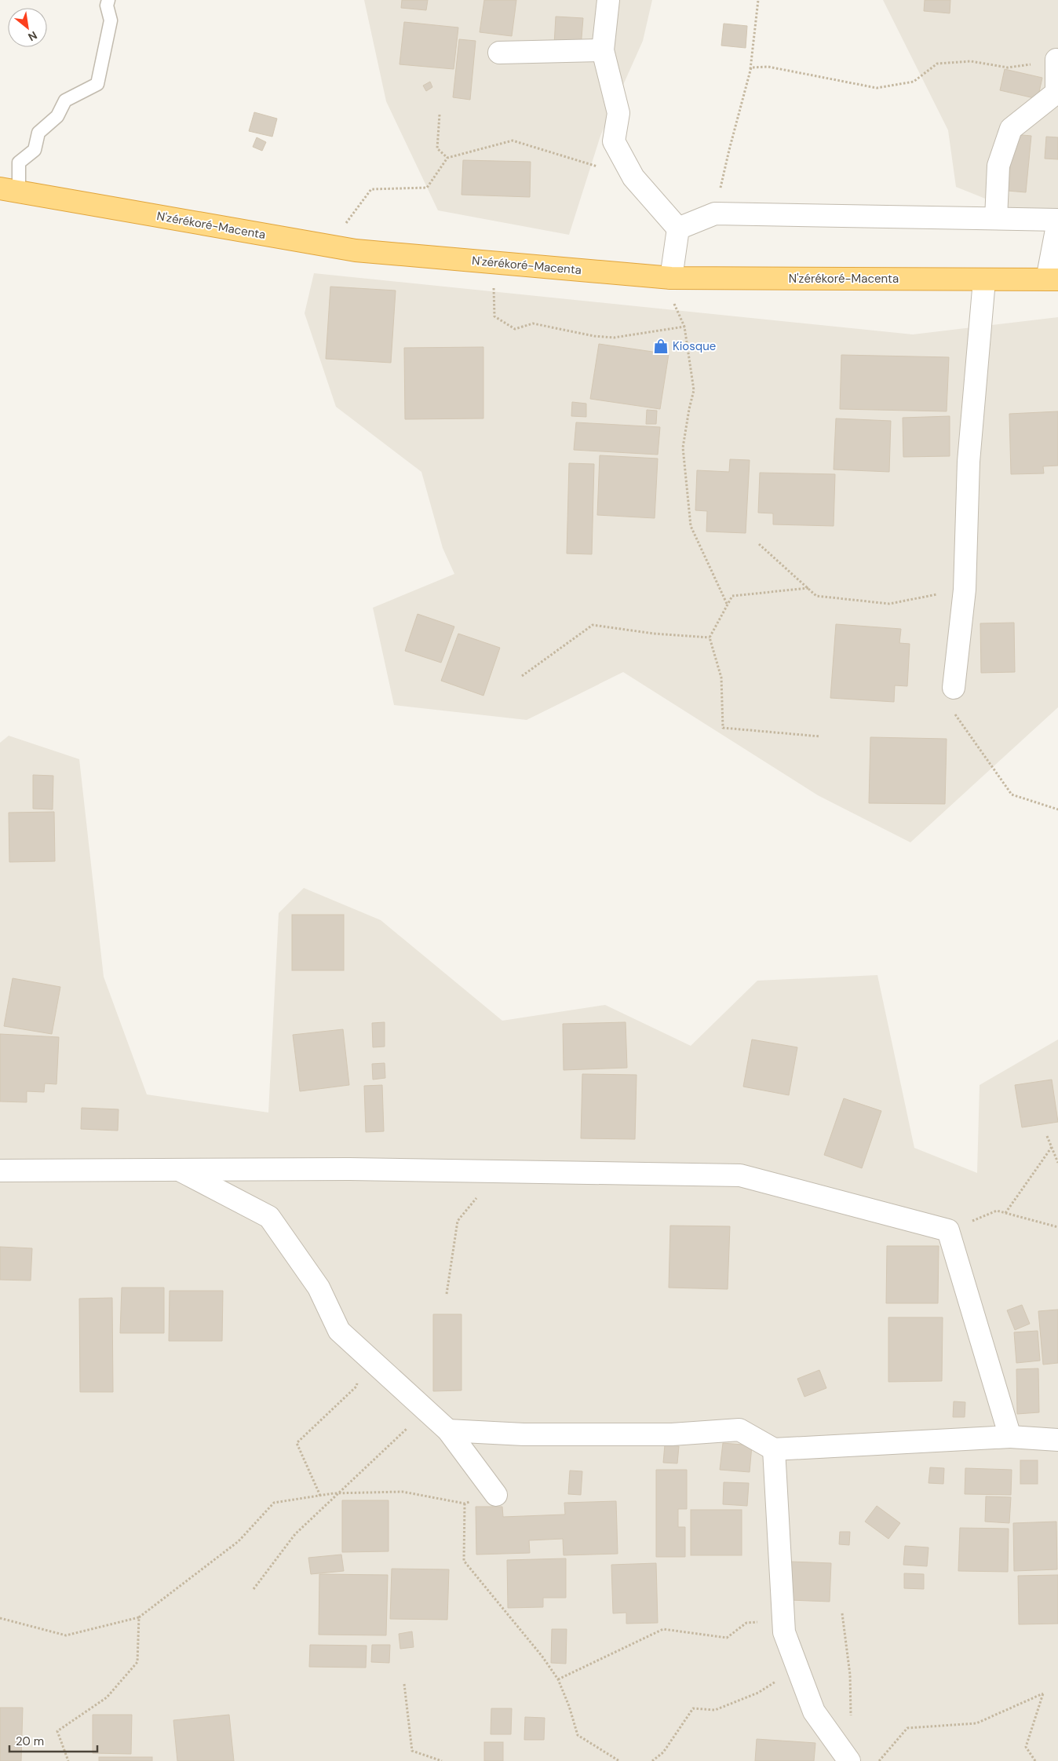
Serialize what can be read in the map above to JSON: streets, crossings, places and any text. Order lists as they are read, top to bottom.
{
  "streets": {
    "highway": ["N'zérékoré-Macenta"]
  },
  "places": {
    "shop": ["Kiosque"]
  },
  "scale_bar": "20 m",
  "north": "bottom right"
}
